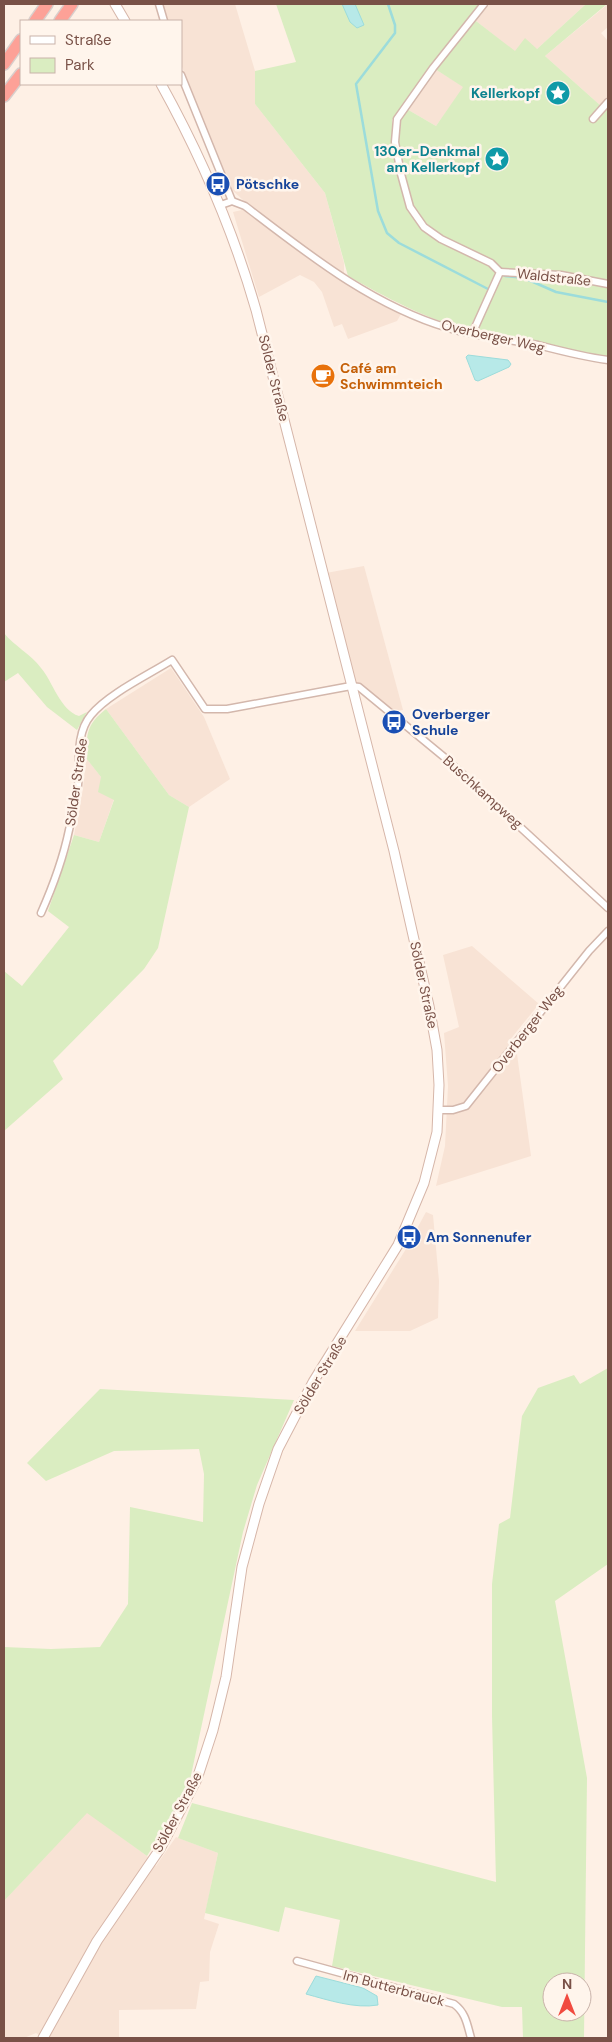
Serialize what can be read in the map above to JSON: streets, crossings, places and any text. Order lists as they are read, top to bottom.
{
  "streets": {
    "main road": ["Sölder Straße"],
    "street": [
      "Waldstraße",
      "Overberger Weg",
      "Buschkampweg",
      "Im Butterbrauck"
    ]
  },
  "crossings": [
    ["Overberger Weg", "Sölder Straße"],
    ["Sölder Straße", "Buschkampweg"]
  ],
  "places": {
    "place": ["Kellerkopf", "130er-Denkmal am Kellerkopf"],
    "bus stop": ["Pötschke", "Overberger Schule", "Am Sonnenufer"],
    "cafe": ["Café am Schwimmteich"]
  },
  "legend": ["Straße", "Park"],
  "north": "top"
}
